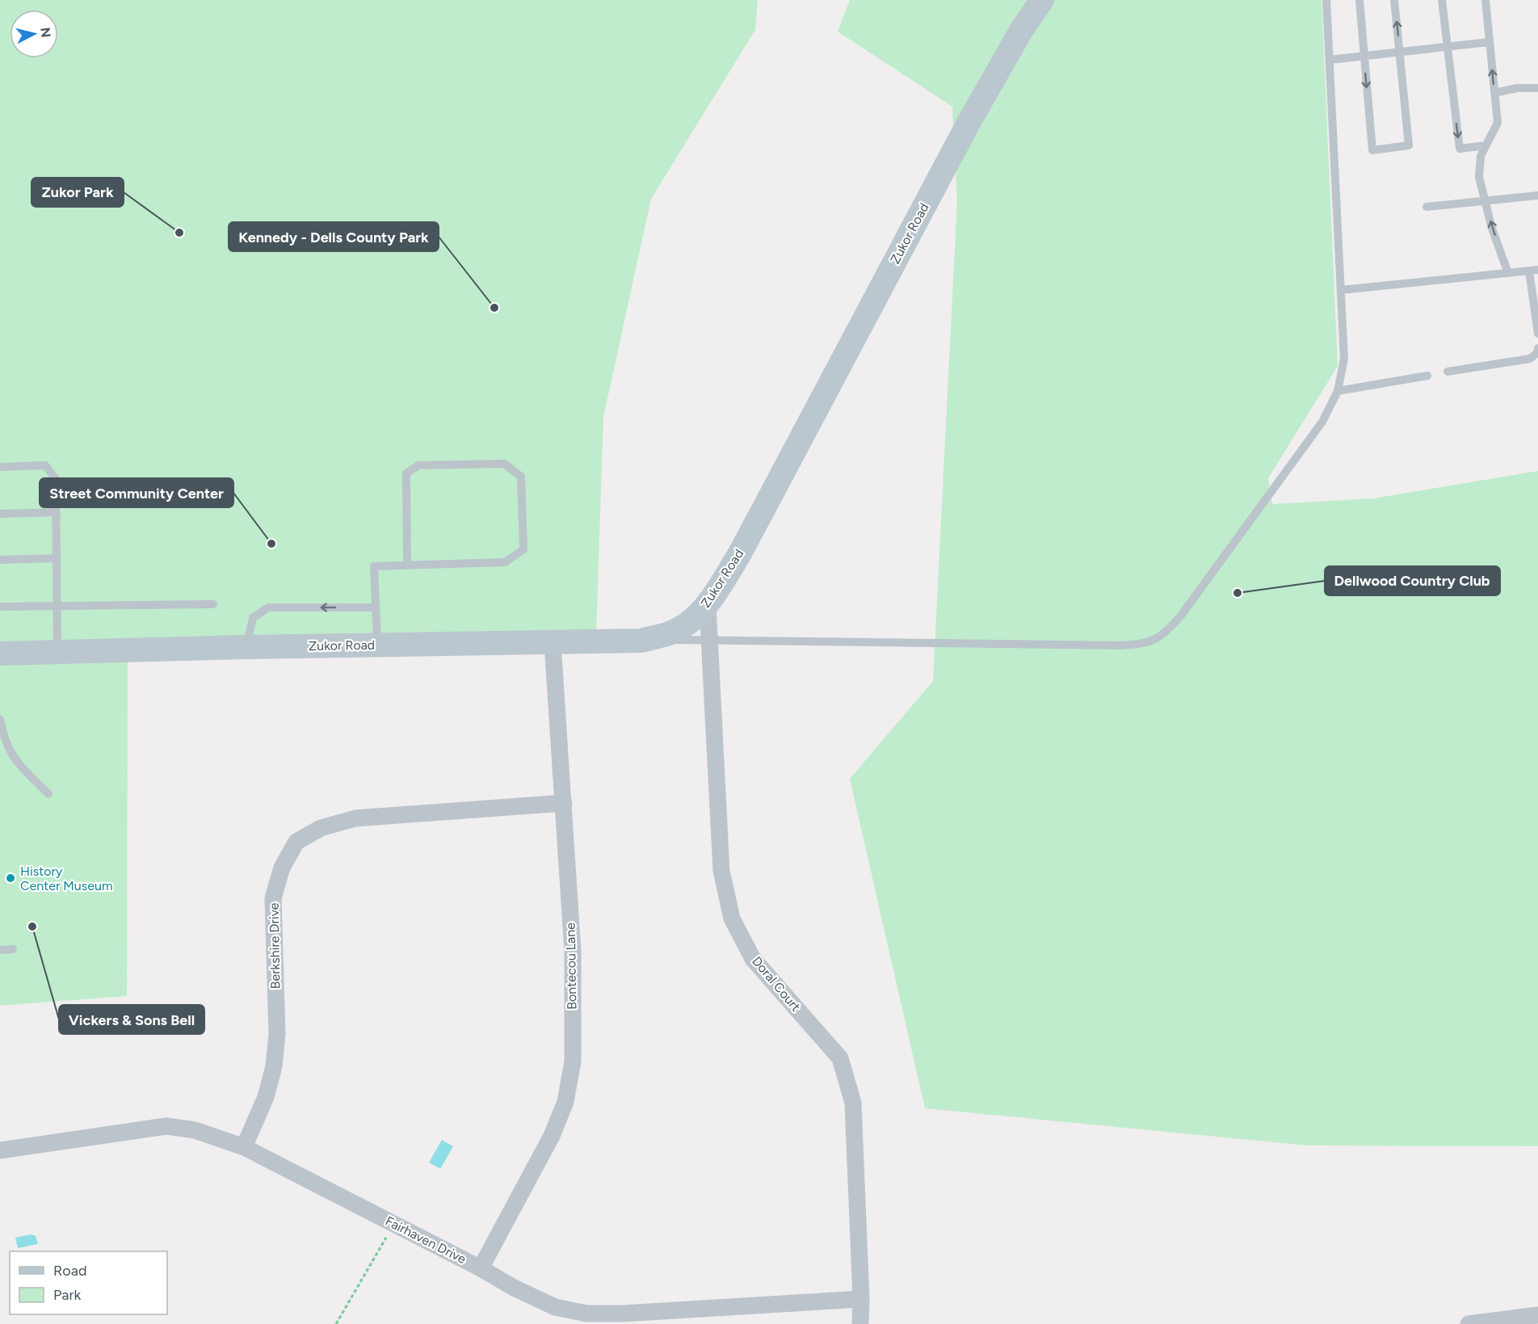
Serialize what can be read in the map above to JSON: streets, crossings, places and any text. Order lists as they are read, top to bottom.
{
  "streets": {
    "street": [
      "Zukor Road",
      "Berkshire Drive",
      "Bontecou Lane",
      "Doral Court",
      "Fairhaven Drive"
    ]
  },
  "crossings": [
    ["Zukor Road", "Bontecou Lane"],
    ["Zukor Road", "Doral Court"],
    ["Berkshire Drive", "Bontecou Lane"],
    ["Berkshire Drive", "Fairhaven Drive"],
    ["Bontecou Lane", "Fairhaven Drive"],
    ["Doral Court", "Fairhaven Drive"]
  ],
  "places": [
    "Zukor Park",
    "Kennedy - Dells County Park",
    "Street Community Center",
    "Dellwood Country Club",
    "History Center Museum",
    "Vickers & Sons Bell"
  ],
  "legend": ["Road", "Park"],
  "north": "right"
}
